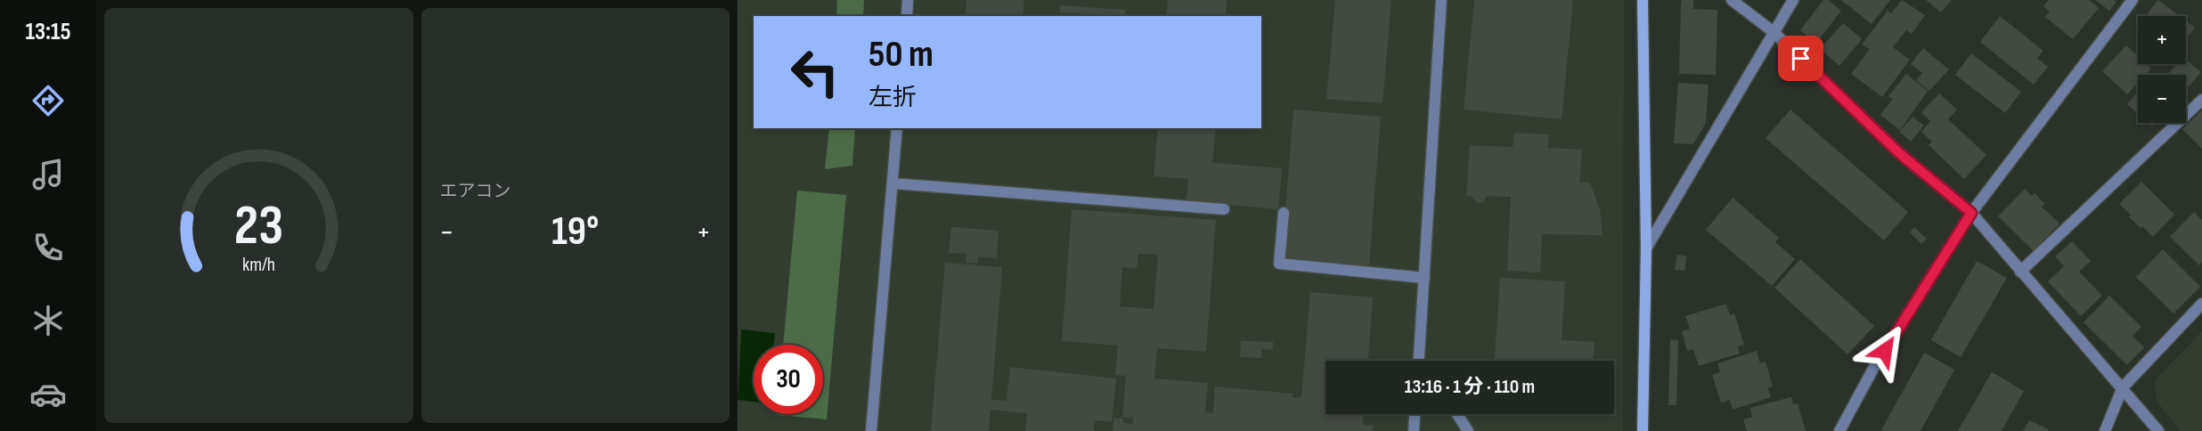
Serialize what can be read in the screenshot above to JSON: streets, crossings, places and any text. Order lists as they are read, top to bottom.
{
  "page": {
    "tabs": "13:15",
    "tile": "エアコン",
    "map_buttons": ["+", "−"],
    "turn": ["50 m", "左折"],
    "heat": ["−", "19°", "+"],
    "limit": "30",
    "trip": "13:16 · 1 分 · 110 m",
    "gauge": ["23", "km/h"]
  }
}
